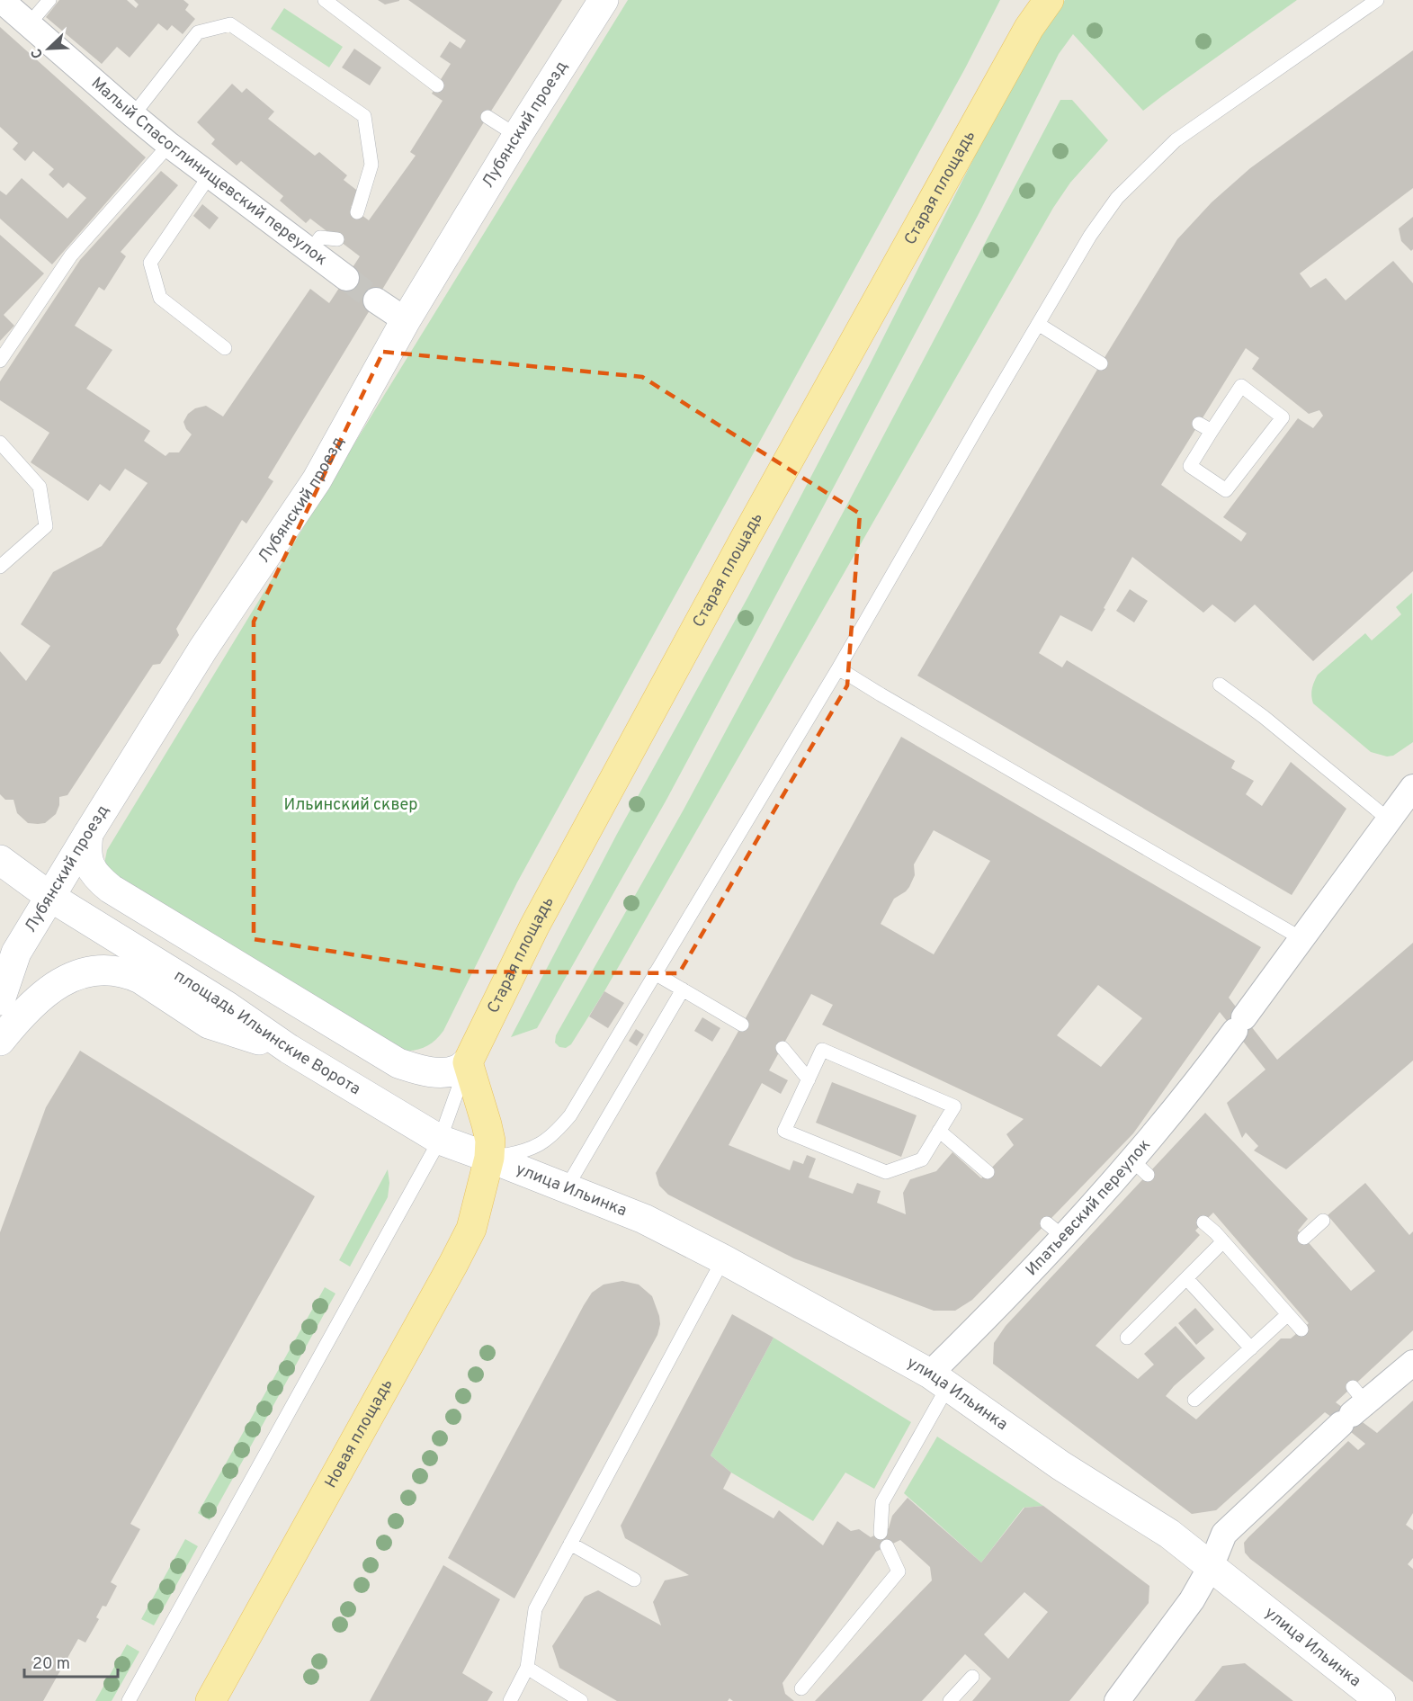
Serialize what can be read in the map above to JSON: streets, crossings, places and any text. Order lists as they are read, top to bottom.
{
  "streets": {
    "main road": [
      "Лубянский проезд",
      "Старая площадь",
      "площадь Ильинские Ворота",
      "улица Ильинка",
      "Новая площадь"
    ],
    "street": ["Малый Спасоглинищевский переулок", "Ипатьевский переулок"]
  },
  "crossings": [
    ["Лубянский проезд", "площадь Ильинские Ворота"],
    ["площадь Ильинские Ворота", "улица Ильинка"],
    ["площадь Ильинские Ворота", "Новая площадь"],
    ["улица Ильинка", "Ипатьевский переулок"],
    ["улица Ильинка", "Новая площадь"]
  ],
  "parks": ["Ильинский сквер"],
  "scale_bar": "20 m",
  "north": "bottom left"
}
